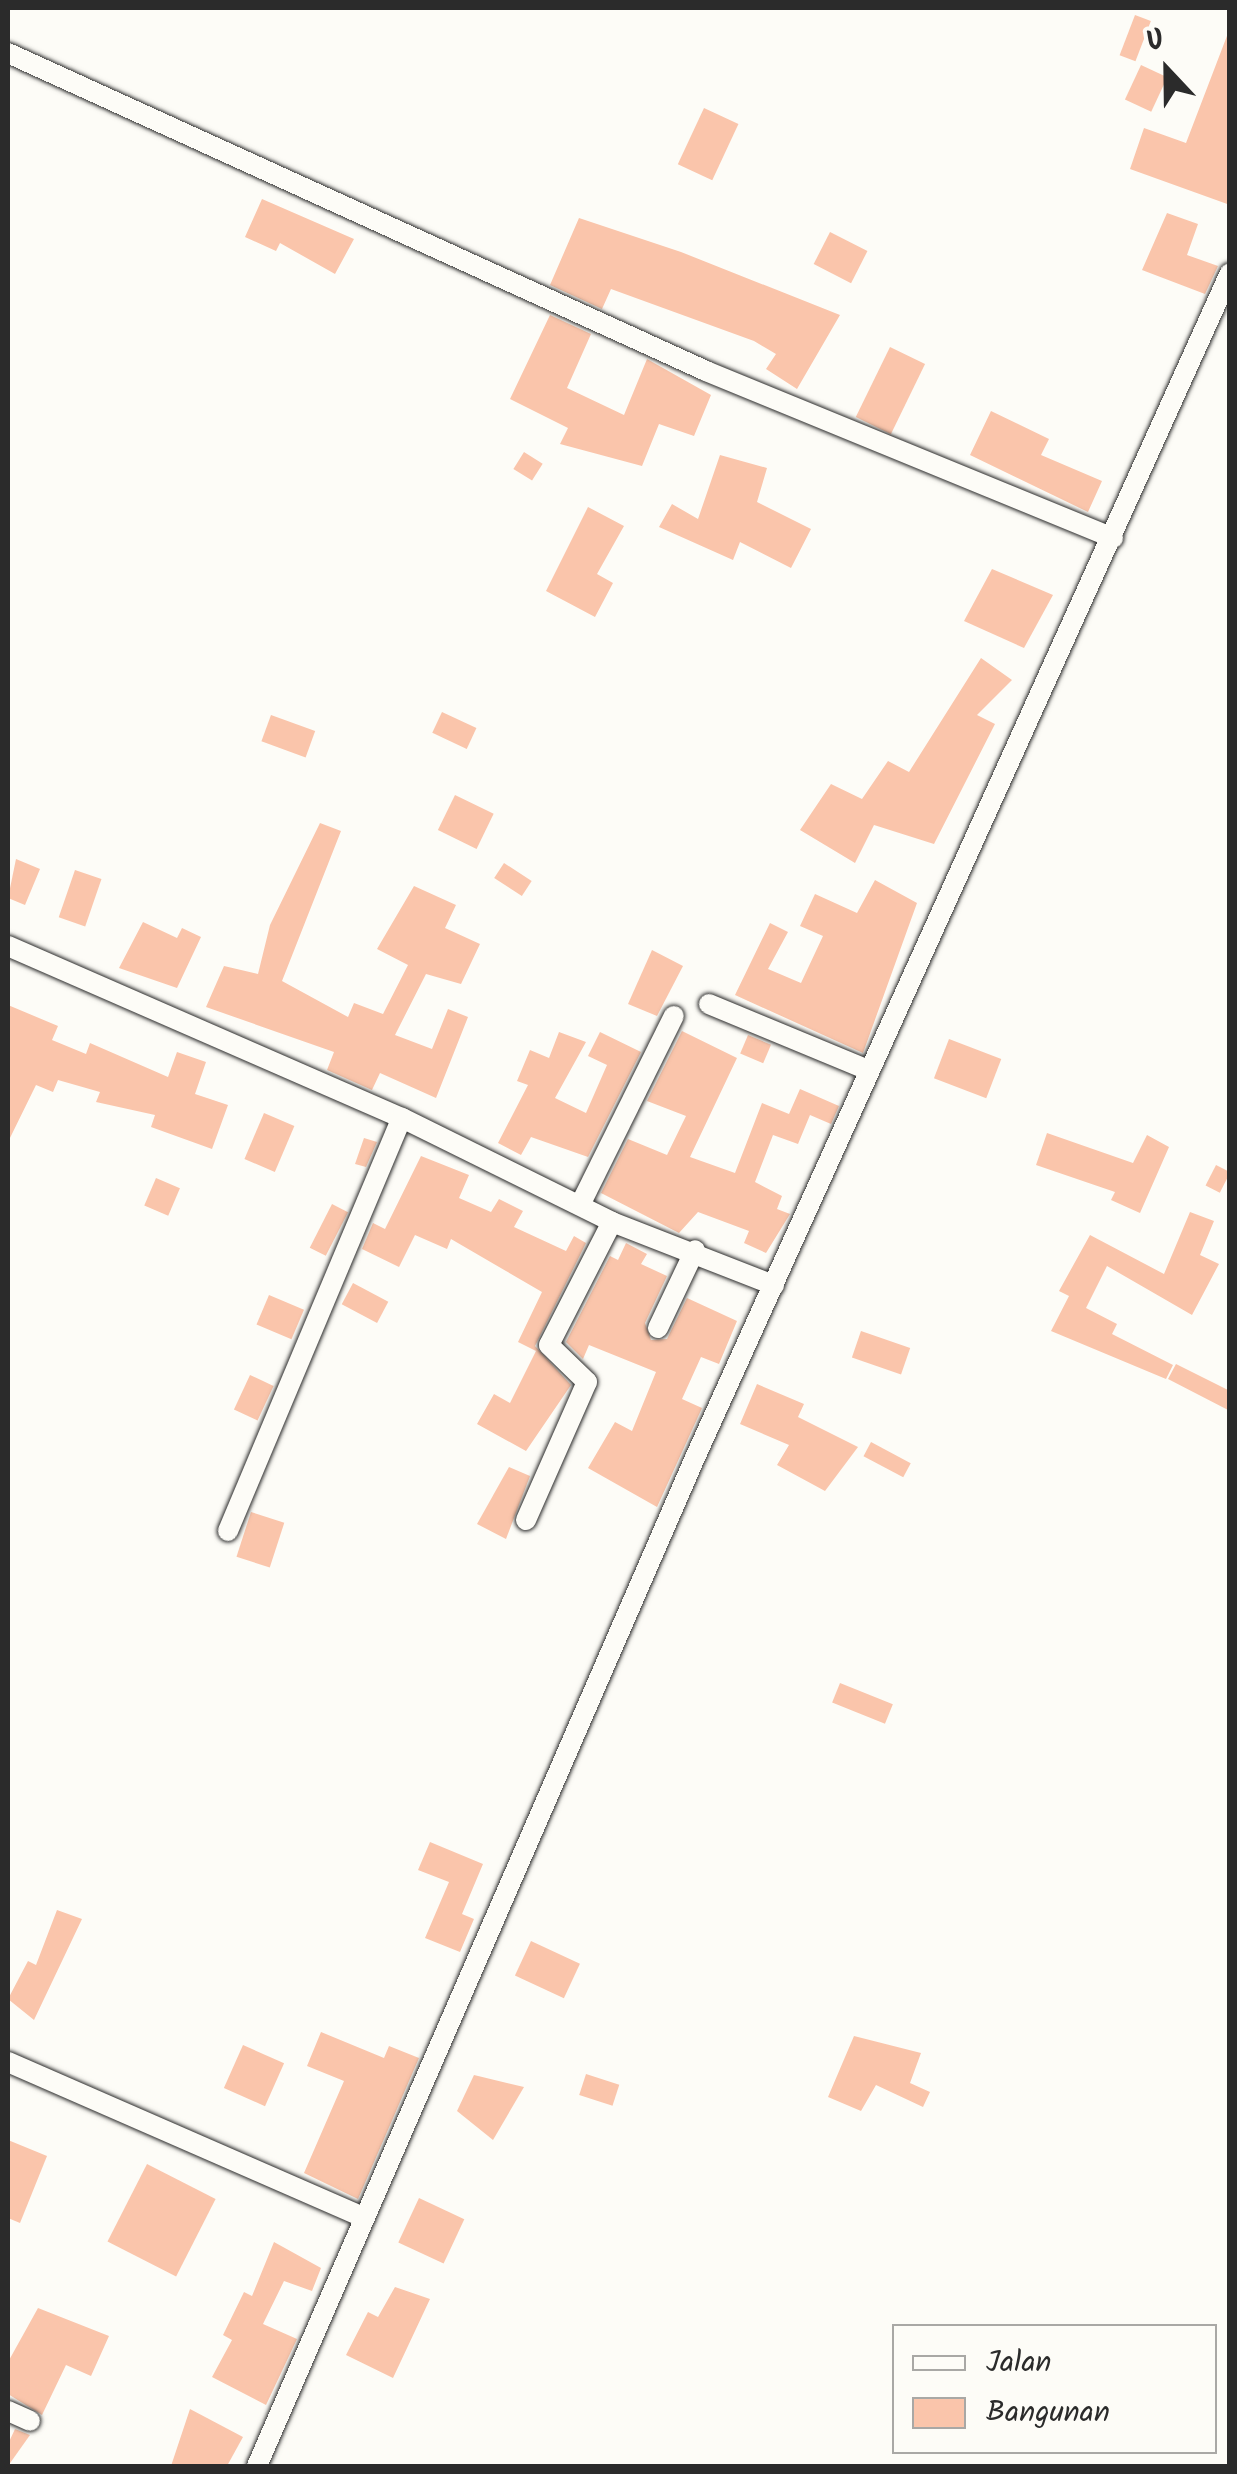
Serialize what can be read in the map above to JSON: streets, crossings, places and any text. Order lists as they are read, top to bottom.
{
  "legend": ["Jalan", "Bangunan"],
  "north": "top"
}
